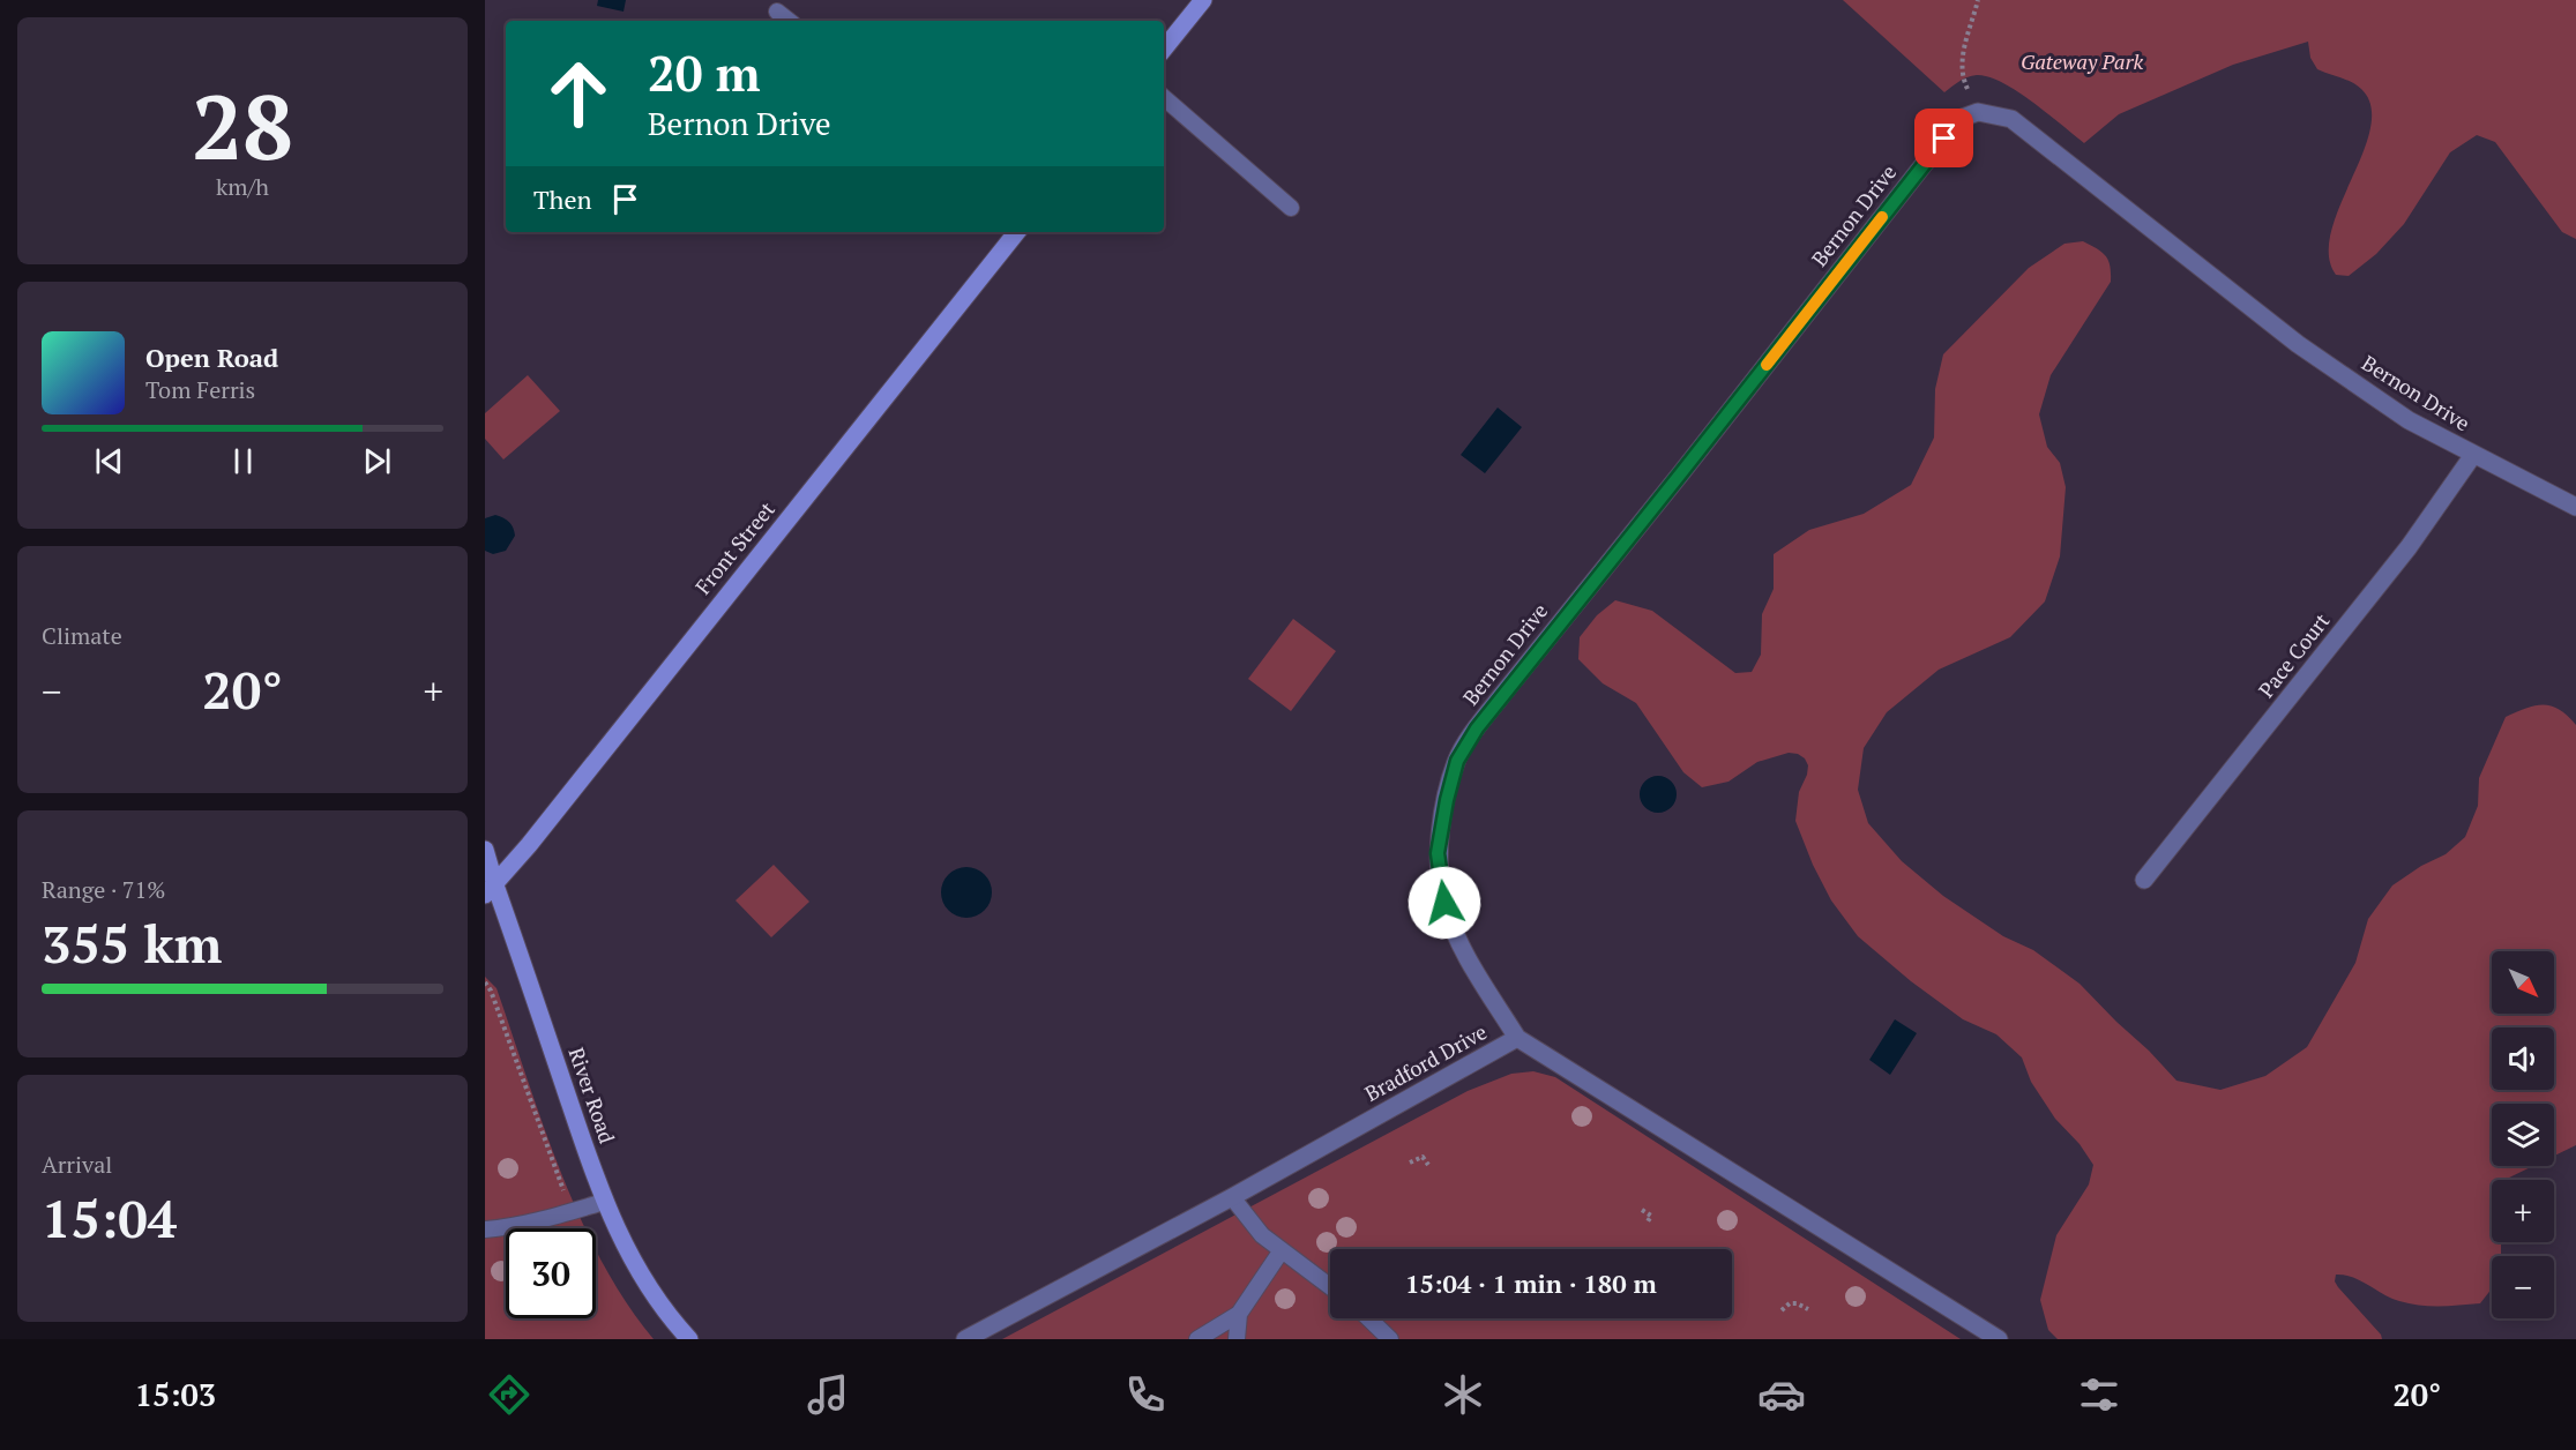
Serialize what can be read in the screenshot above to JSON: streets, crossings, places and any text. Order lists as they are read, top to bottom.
{
  "streets": {
    "main road": ["Front Street", "River Road"],
    "street": ["Bernon Drive", "Pace Court", "Bradford Drive"]
  },
  "crossings": [
    ["Bernon Drive", "Pace Court"],
    ["Bernon Drive", "Bradford Drive"],
    ["Front Street", "River Road"]
  ],
  "parks": ["Gateway Park"],
  "north": "bottom right",
  "page": {
    "tile": [
      ["28", "km/h"],
      "Climate",
      ["Range · 71%", "355 km"],
      ["Arrival", "15:04"]
    ],
    "turn": ["20 m", "Bernon Drive"],
    "then": "Then",
    "song": ["Open Road", "Tom Ferris"],
    "heat": ["−", "20°", "+"],
    "map_buttons": ["+", "−"],
    "limit": "30",
    "trip": "15:04 · 1 min · 180 m",
    "tabs": ["15:03", "20°"]
  }
}
